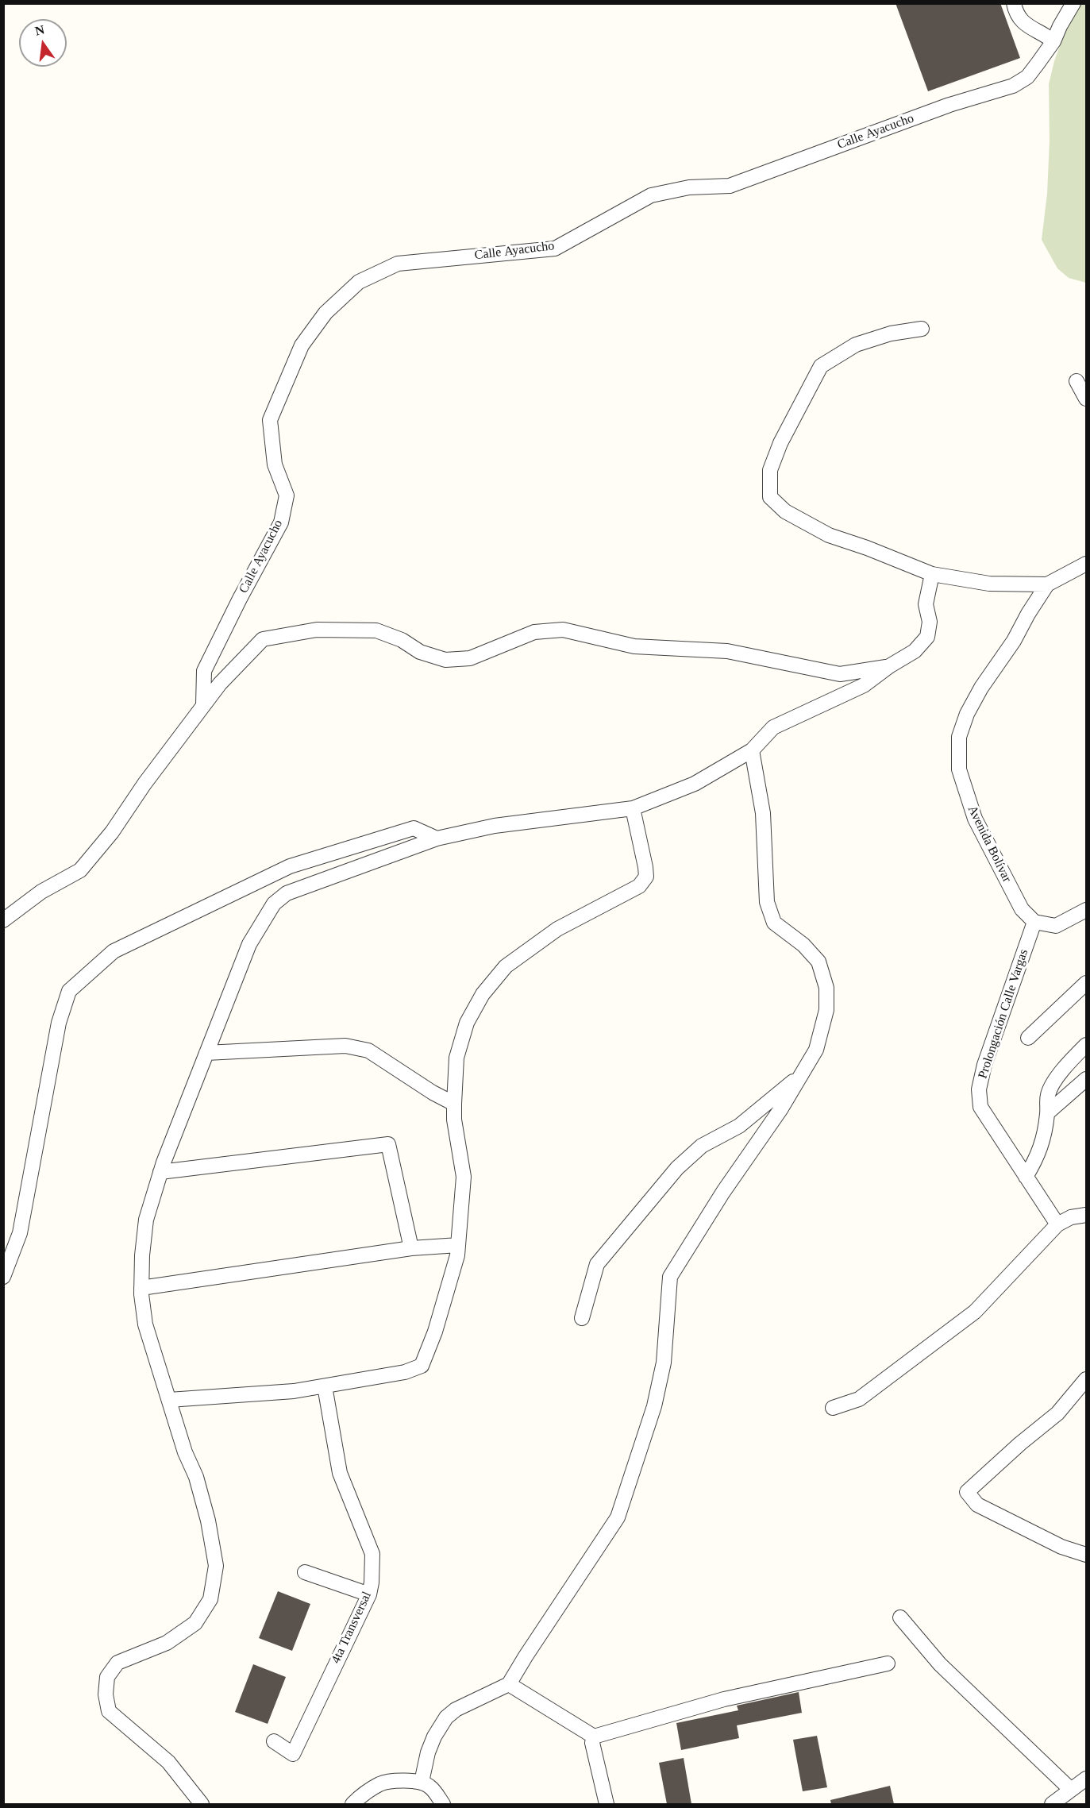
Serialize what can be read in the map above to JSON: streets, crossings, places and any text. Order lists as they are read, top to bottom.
{
  "streets": {
    "street": [
      "Calle Ayacucho",
      "Avenida Bolívar",
      "Prolongación Calle Vargas",
      "4ta Transversal"
    ]
  },
  "crossings": [
    ["Avenida Bolívar", "Prolongación Calle Vargas"]
  ],
  "north": "top"
}
